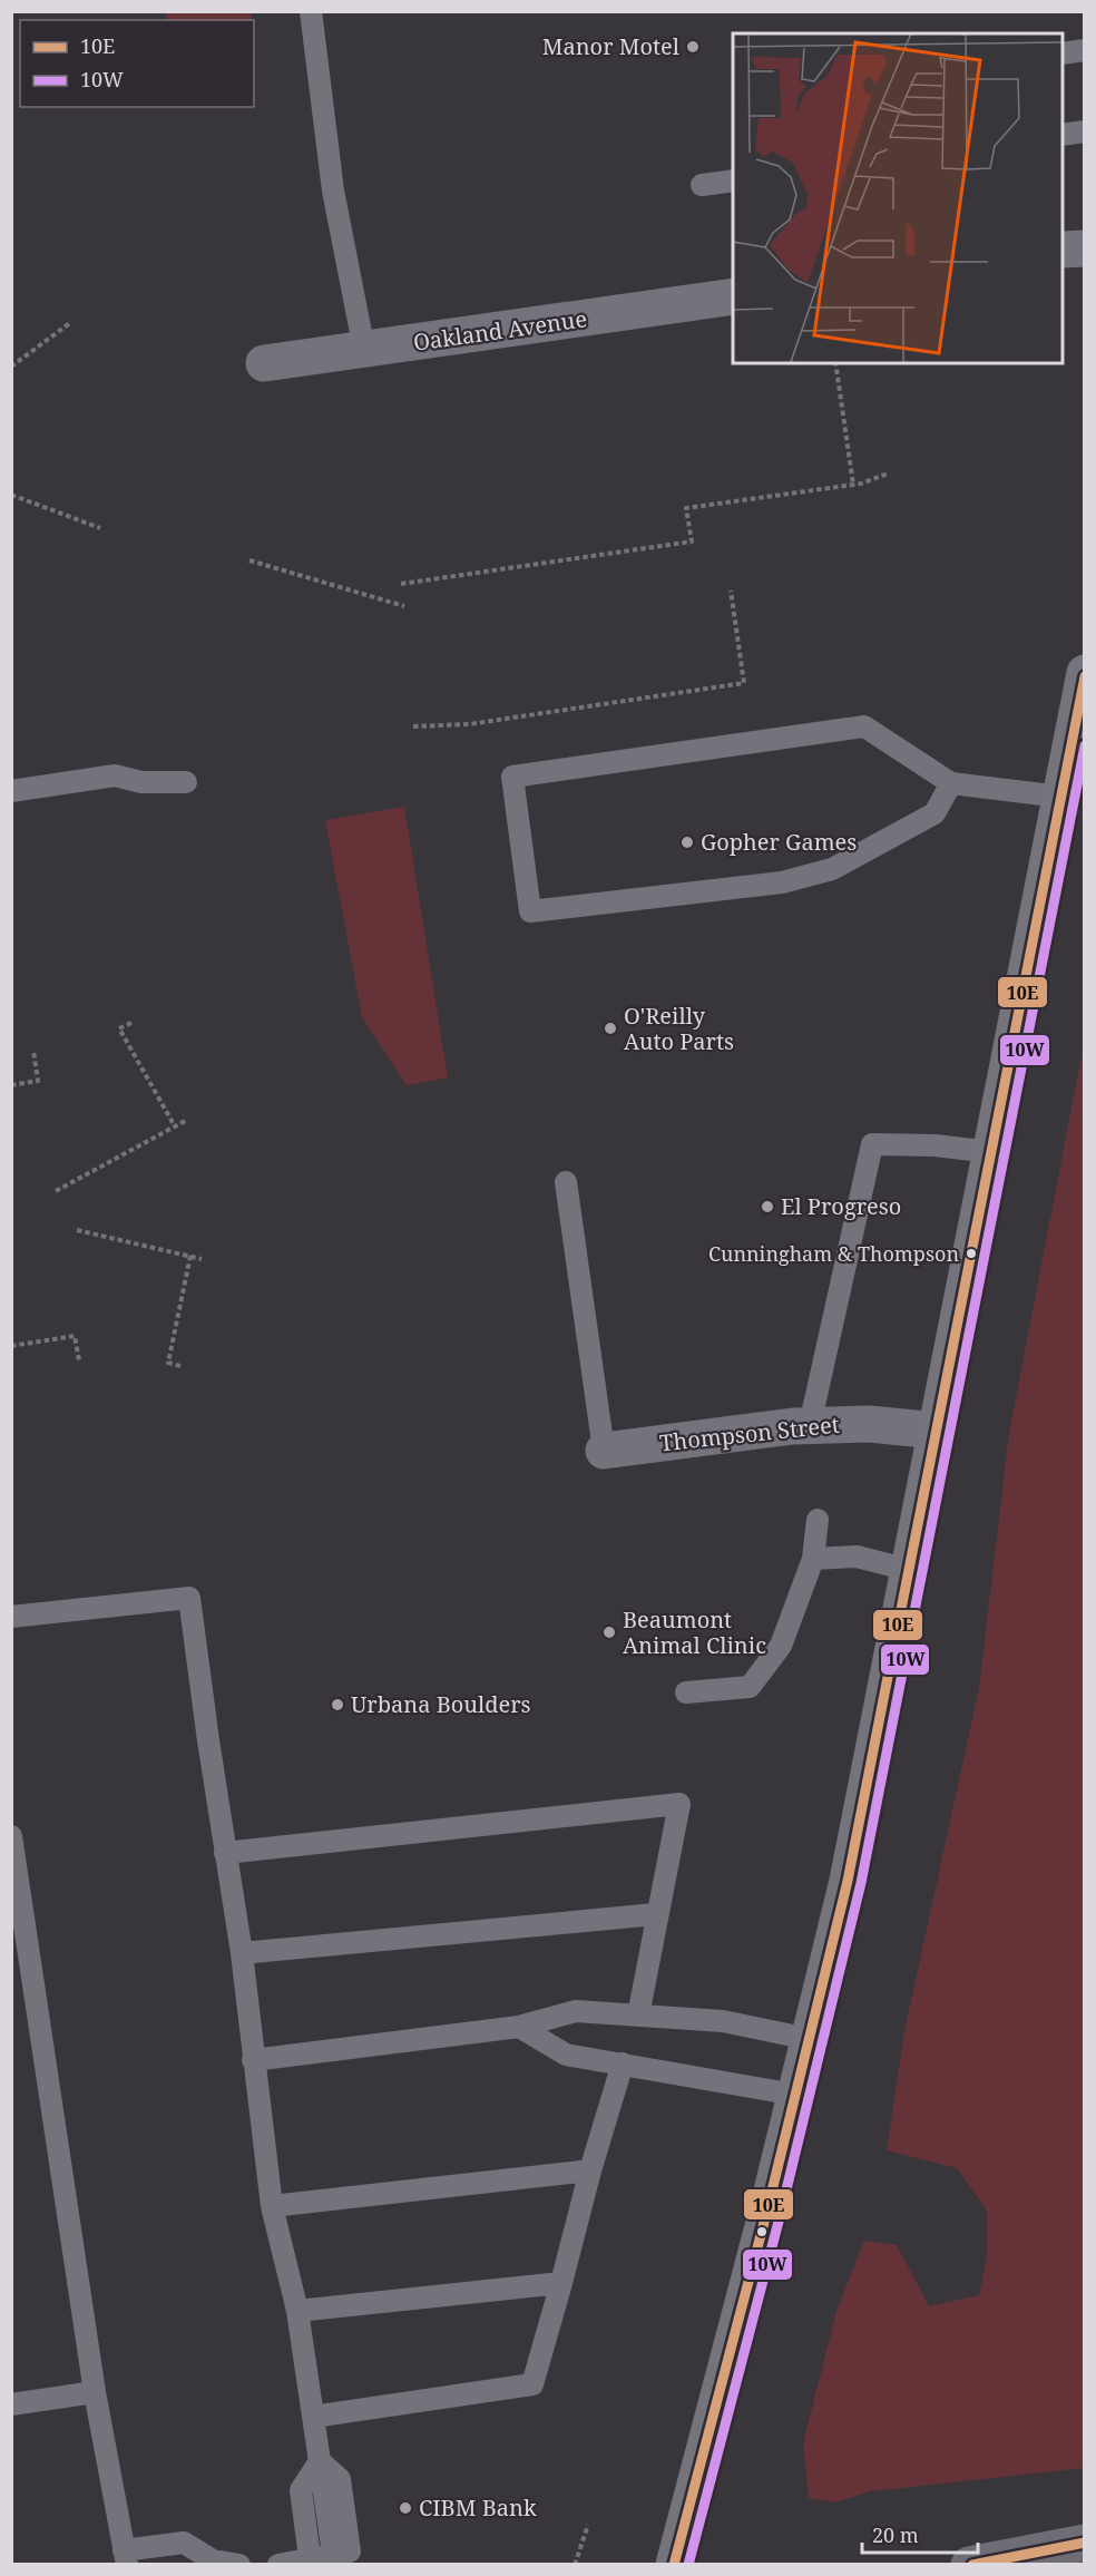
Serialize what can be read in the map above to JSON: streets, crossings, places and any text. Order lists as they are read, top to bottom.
{
  "streets": {
    "street": ["Oakland Avenue", "Thompson Street"]
  },
  "places": [
    "Manor Motel",
    "Gopher Games",
    "O'Reilly Auto Parts",
    "El Progreso",
    "Cunningham & Thompson",
    "Beaumont Animal Clinic",
    "Urbana Boulders",
    "CIBM Bank"
  ],
  "lines": ["transit line 10E", "transit line 10W"],
  "legend": ["10E", "10W"],
  "scale_bar": "20 m"
}
